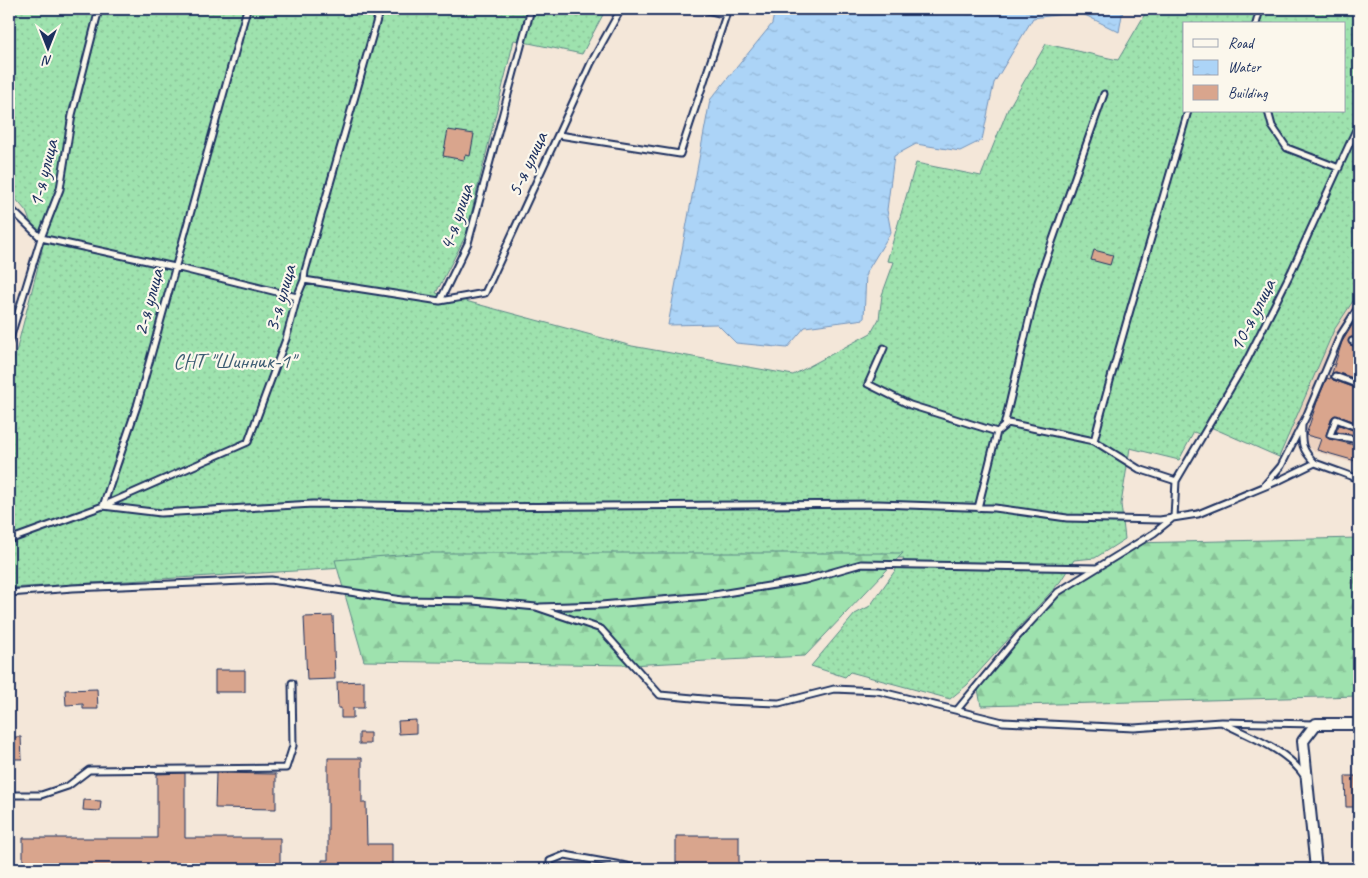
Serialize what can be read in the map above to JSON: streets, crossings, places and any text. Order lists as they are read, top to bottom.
{
  "streets": {
    "lane": [
      "5-я улица",
      "1-я улица",
      "4-я улица",
      "3-я улица",
      "2-я улица",
      "10-я улица"
    ]
  },
  "crossings": [
    ["5-я улица", "4-я улица"],
    ["3-я улица", "2-я улица"]
  ],
  "parks": ["СНТ \"Шинник-1\""],
  "legend": ["Road", "Water", "Building"],
  "north": "bottom"
}
